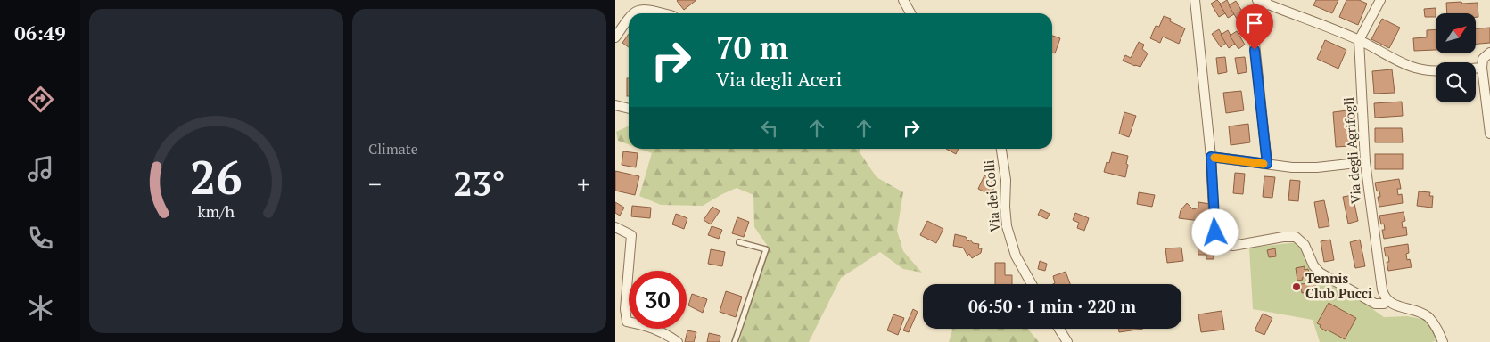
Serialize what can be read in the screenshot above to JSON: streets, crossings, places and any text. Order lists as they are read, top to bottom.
{
  "streets": {
    "street": ["Via degli Agrifogli", "Via dei Colli"]
  },
  "places": ["Tennis Club Pucci"],
  "north": "top right",
  "page": {
    "tabs": "06:49",
    "tile": "Climate",
    "turn": ["70 m", "Via degli Aceri"],
    "heat": ["−", "23°", "+"],
    "limit": "30",
    "trip": "06:50 · 1 min · 220 m",
    "gauge": ["26", "km/h"]
  }
}
